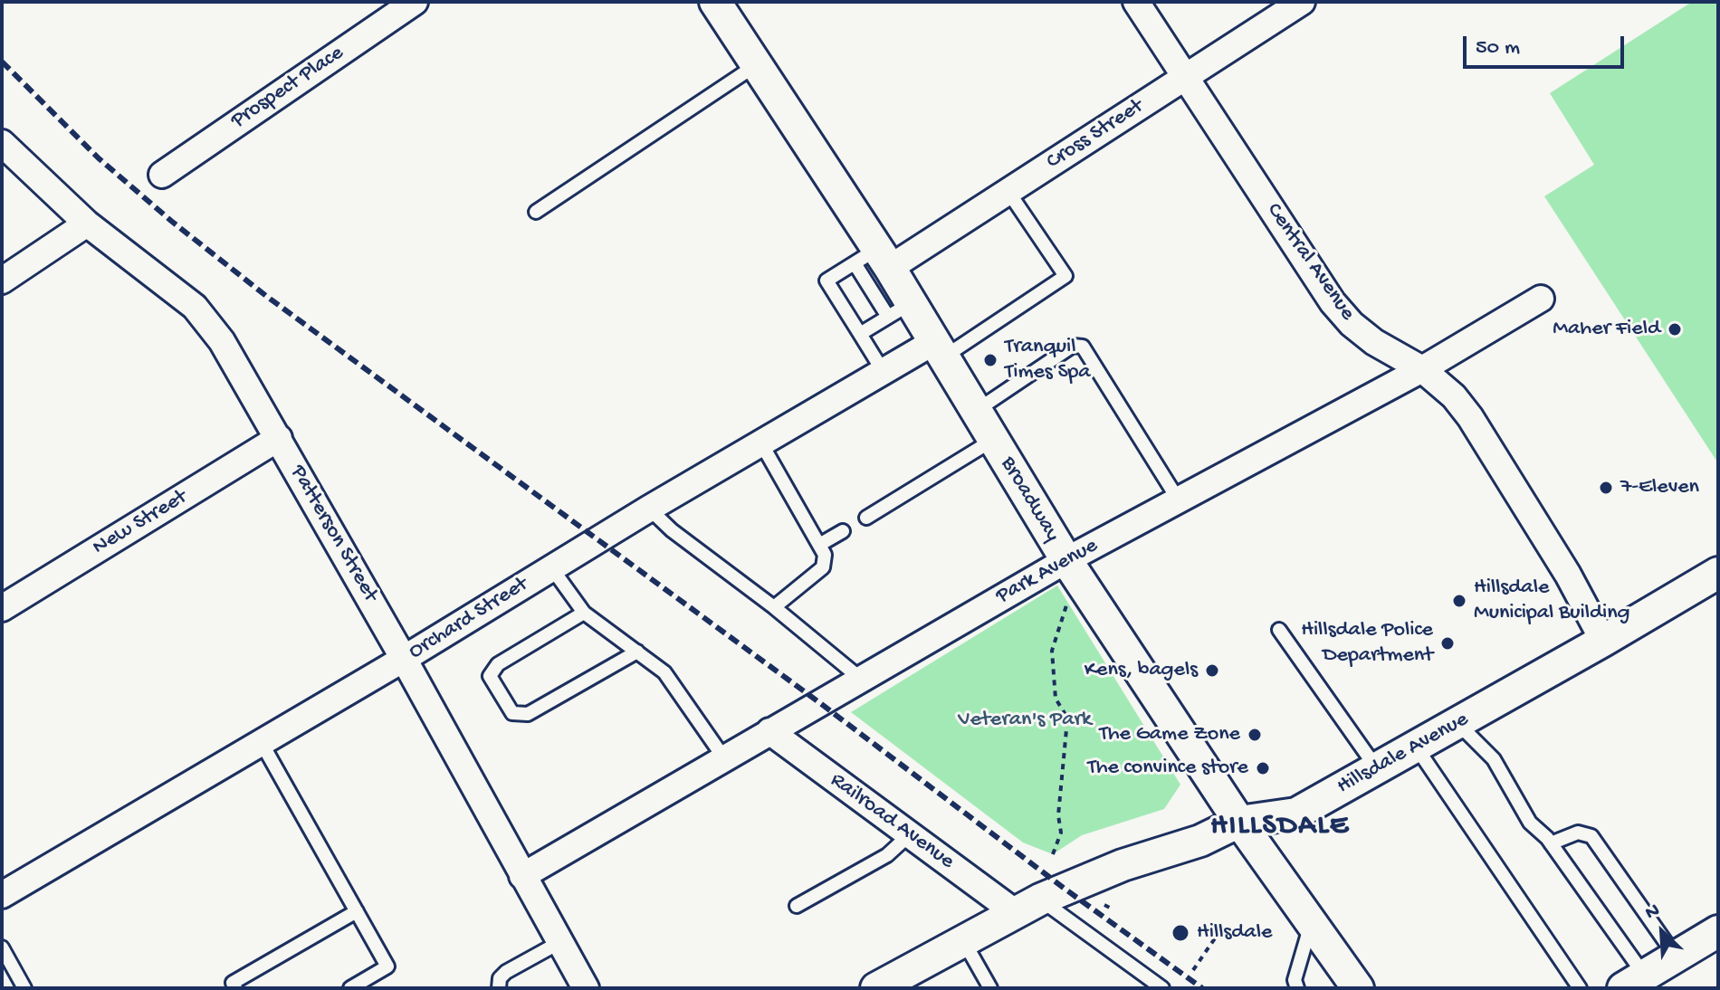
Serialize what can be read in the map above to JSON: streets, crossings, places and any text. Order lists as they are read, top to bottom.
{
  "streets": {
    "street": [
      "Prospect Place",
      "Cross Street",
      "Central Avenue",
      "Broadway",
      "New Street",
      "Patterson Street",
      "Park Avenue",
      "Orchard Street",
      "Hillsdale Avenue",
      "Railroad Avenue"
    ]
  },
  "crossings": [
    ["Cross Street", "Central Avenue"],
    ["Cross Street", "Broadway"],
    ["Central Avenue", "Park Avenue"],
    ["Central Avenue", "Hillsdale Avenue"],
    ["Broadway", "Park Avenue"],
    ["Broadway", "Orchard Street"],
    ["Broadway", "Hillsdale Avenue"],
    ["New Street", "Patterson Street"],
    ["Patterson Street", "Park Avenue"],
    ["Patterson Street", "Orchard Street"],
    ["Park Avenue", "Railroad Avenue"],
    ["Hillsdale Avenue", "Railroad Avenue"]
  ],
  "districts": ["HILLSDALE"],
  "parks": ["Veteran's Park"],
  "places": [
    "Maher Field",
    "Tranquil Times Spa",
    "7-Eleven",
    "Hillsdale Municipal Building",
    "Hillsdale Police Department",
    "Kens, bagels",
    "The Game Zone",
    "The convince store",
    "Hillsdale"
  ],
  "scale_bar": "50 m",
  "north": "top left"
}
